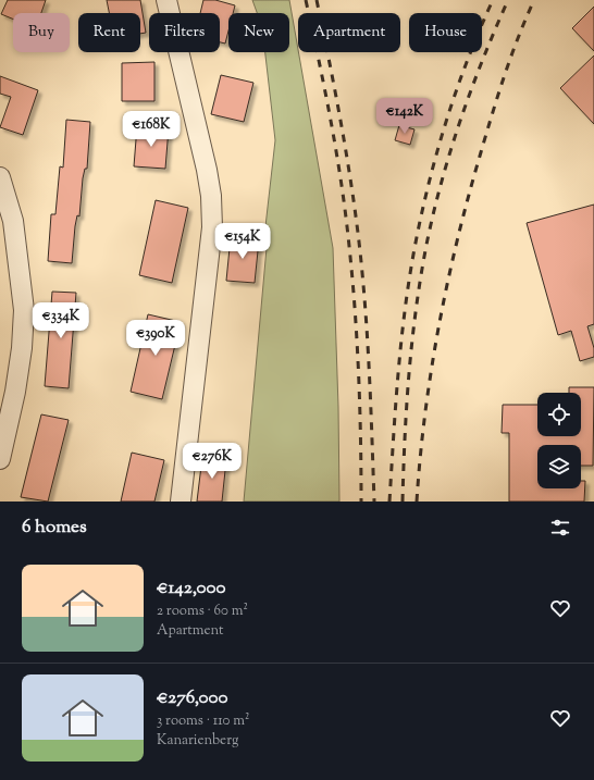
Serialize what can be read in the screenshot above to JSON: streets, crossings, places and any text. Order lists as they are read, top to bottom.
{
  "page": {
    "chip": [
      "Buy",
      "Rent",
      "Filters",
      "New",
      "Apartment",
      "House"
    ],
    "price": [
      "€142K",
      "€168K",
      "€154K",
      "€334K",
      "€390K",
      "€276K"
    ],
    "heading": "6 homes",
    "list": [
      {
        "name": "€142,000",
        "note": "2 rooms · 60 m² · Apartment"
      },
      {
        "name": "€276,000",
        "note": "3 rooms · 110 m² · Kanarienberg"
      }
    ]
  }
}
